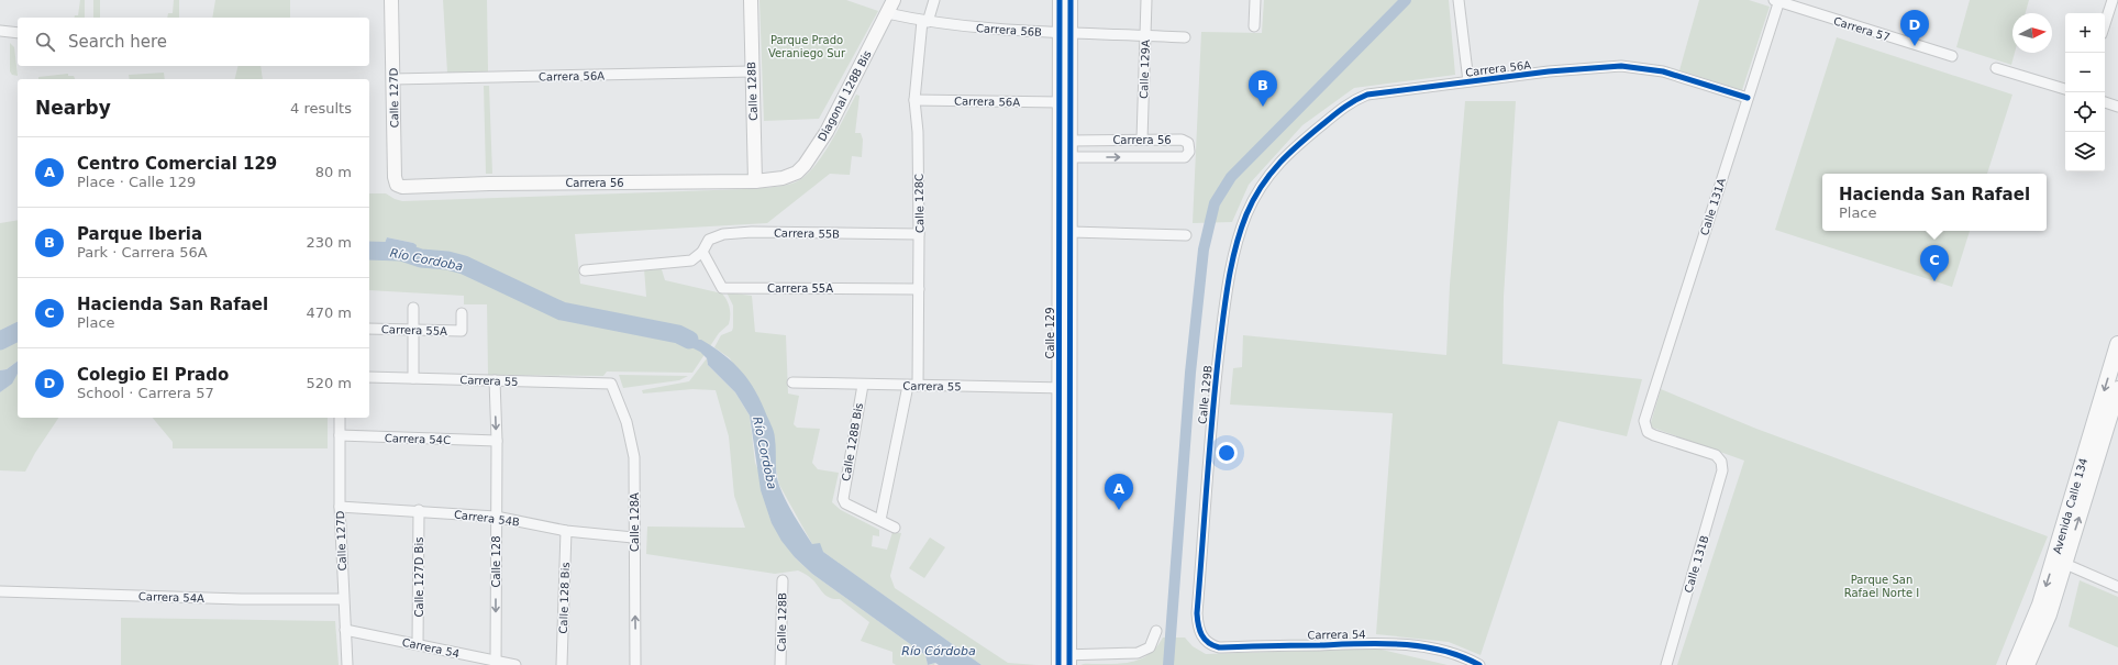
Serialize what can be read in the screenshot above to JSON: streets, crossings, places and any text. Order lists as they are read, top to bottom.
{
  "streets": {
    "main road": [
      "Calle 128B",
      "Diagonal 128B Bis",
      "Calle 127D",
      "Carrera 56",
      "Calle 129",
      "Avenida Calle 134"
    ],
    "street": [
      "Carrera 57",
      "Carrera 56B",
      "Carrera 56A",
      "Calle 129A",
      "Calle 128C",
      "Calle 131A",
      "Carrera 55B",
      "Carrera 55A",
      "Carrera 55",
      "Calle 129B",
      "Carrera 54C",
      "Calle 128B Bis",
      "Carrera 54B",
      "Calle 128A",
      "Calle 128",
      "Calle 131B",
      "Calle 127D Bis",
      "Carrera 54A",
      "Calle 128 Bis",
      "Carrera 54"
    ]
  },
  "crossings": [
    ["Carrera 57", "Calle 131A"],
    ["Carrera 56B", "Calle 129A"],
    ["Carrera 56B", "Diagonal 128B Bis"],
    ["Carrera 56B", "Calle 128C"],
    ["Carrera 56B", "Calle 129"],
    ["Carrera 56A", "Calle 128B"],
    ["Carrera 56A", "Calle 127D"],
    ["Carrera 56A", "Calle 128C"],
    ["Carrera 56A", "Calle 131A"],
    ["Carrera 56A", "Calle 129"],
    ["Carrera 56A", "Calle 129B"],
    ["Calle 129A", "Carrera 56"],
    ["Calle 128B", "Carrera 56"],
    ["Diagonal 128B Bis", "Carrera 56"],
    ["Calle 127D", "Carrera 56"],
    ["Calle 127D", "Carrera 54C"],
    ["Calle 127D", "Carrera 54B"],
    ["Calle 127D", "Carrera 54A"],
    ["Calle 127D", "Carrera 54"],
    ["Carrera 56", "Calle 129"],
    ["Calle 128C", "Carrera 55B"],
    ["Calle 128C", "Carrera 55A"],
    ["Calle 128C", "Carrera 55"],
    ["Calle 128C", "Calle 128B Bis"],
    ["Calle 131A", "Calle 131B"],
    ["Carrera 55B", "Carrera 55A"],
    ["Calle 129", "Carrera 55"],
    ["Carrera 55", "Calle 128B Bis"],
    ["Carrera 55", "Calle 128A"],
    ["Carrera 55", "Calle 128"],
    ["Calle 129B", "Carrera 54"],
    ["Carrera 54C", "Calle 128"],
    ["Carrera 54B", "Calle 128A"],
    ["Carrera 54B", "Calle 128"],
    ["Carrera 54B", "Calle 127D Bis"],
    ["Carrera 54B", "Calle 128 Bis"],
    ["Calle 128", "Carrera 54"],
    ["Calle 127D Bis", "Carrera 54"]
  ],
  "one_way": ["Calle 128A", "Calle 128"],
  "water": ["Río Cordoba", "Río Córdoba"],
  "parks": ["Parque Prado Veraniego Sur", "Parque San Rafael Norte I"],
  "north": "right",
  "page": {
    "pins": [
      "D",
      "B",
      "C",
      "A"
    ],
    "map_buttons": ["+", "−"],
    "search": "Search here",
    "heading": ["Nearby", "4 results"],
    "list": [
      {
        "mark": "A",
        "name": "Centro Comercial 129",
        "note": "Place · Calle 129",
        "value": "80 m"
      },
      {
        "mark": "B",
        "name": "Parque Iberia",
        "note": "Park · Carrera 56A",
        "value": "230 m"
      },
      {
        "mark": "C",
        "name": "Hacienda San Rafael",
        "note": "Place",
        "value": "470 m"
      },
      {
        "mark": "D",
        "name": "Colegio El Prado",
        "note": "School · Carrera 57",
        "value": "520 m"
      }
    ],
    "popup": ["Hacienda San Rafael", "Place"]
  }
}
